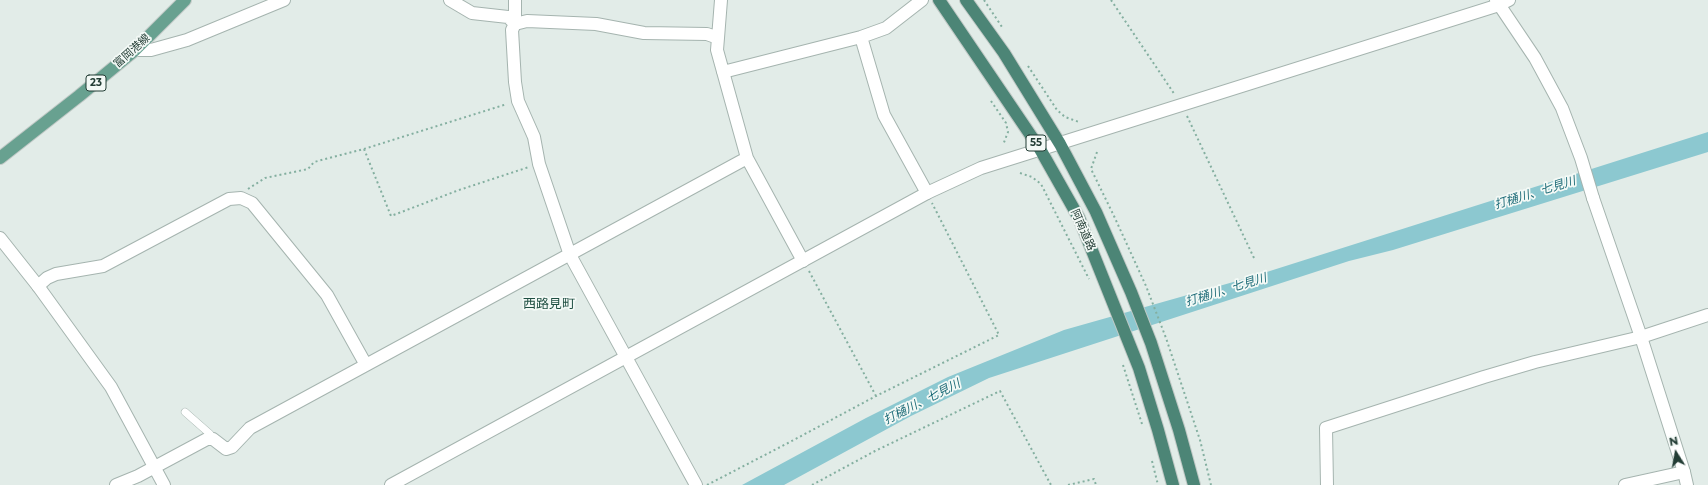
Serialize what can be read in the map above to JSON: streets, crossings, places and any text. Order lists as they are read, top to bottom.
{
  "streets": {
    "highway": ["55", "阿南道路"],
    "main road": ["富岡港線", "23"]
  },
  "districts": ["西路見町"],
  "water": ["打樋川、七見川"],
  "north": "top"
}
